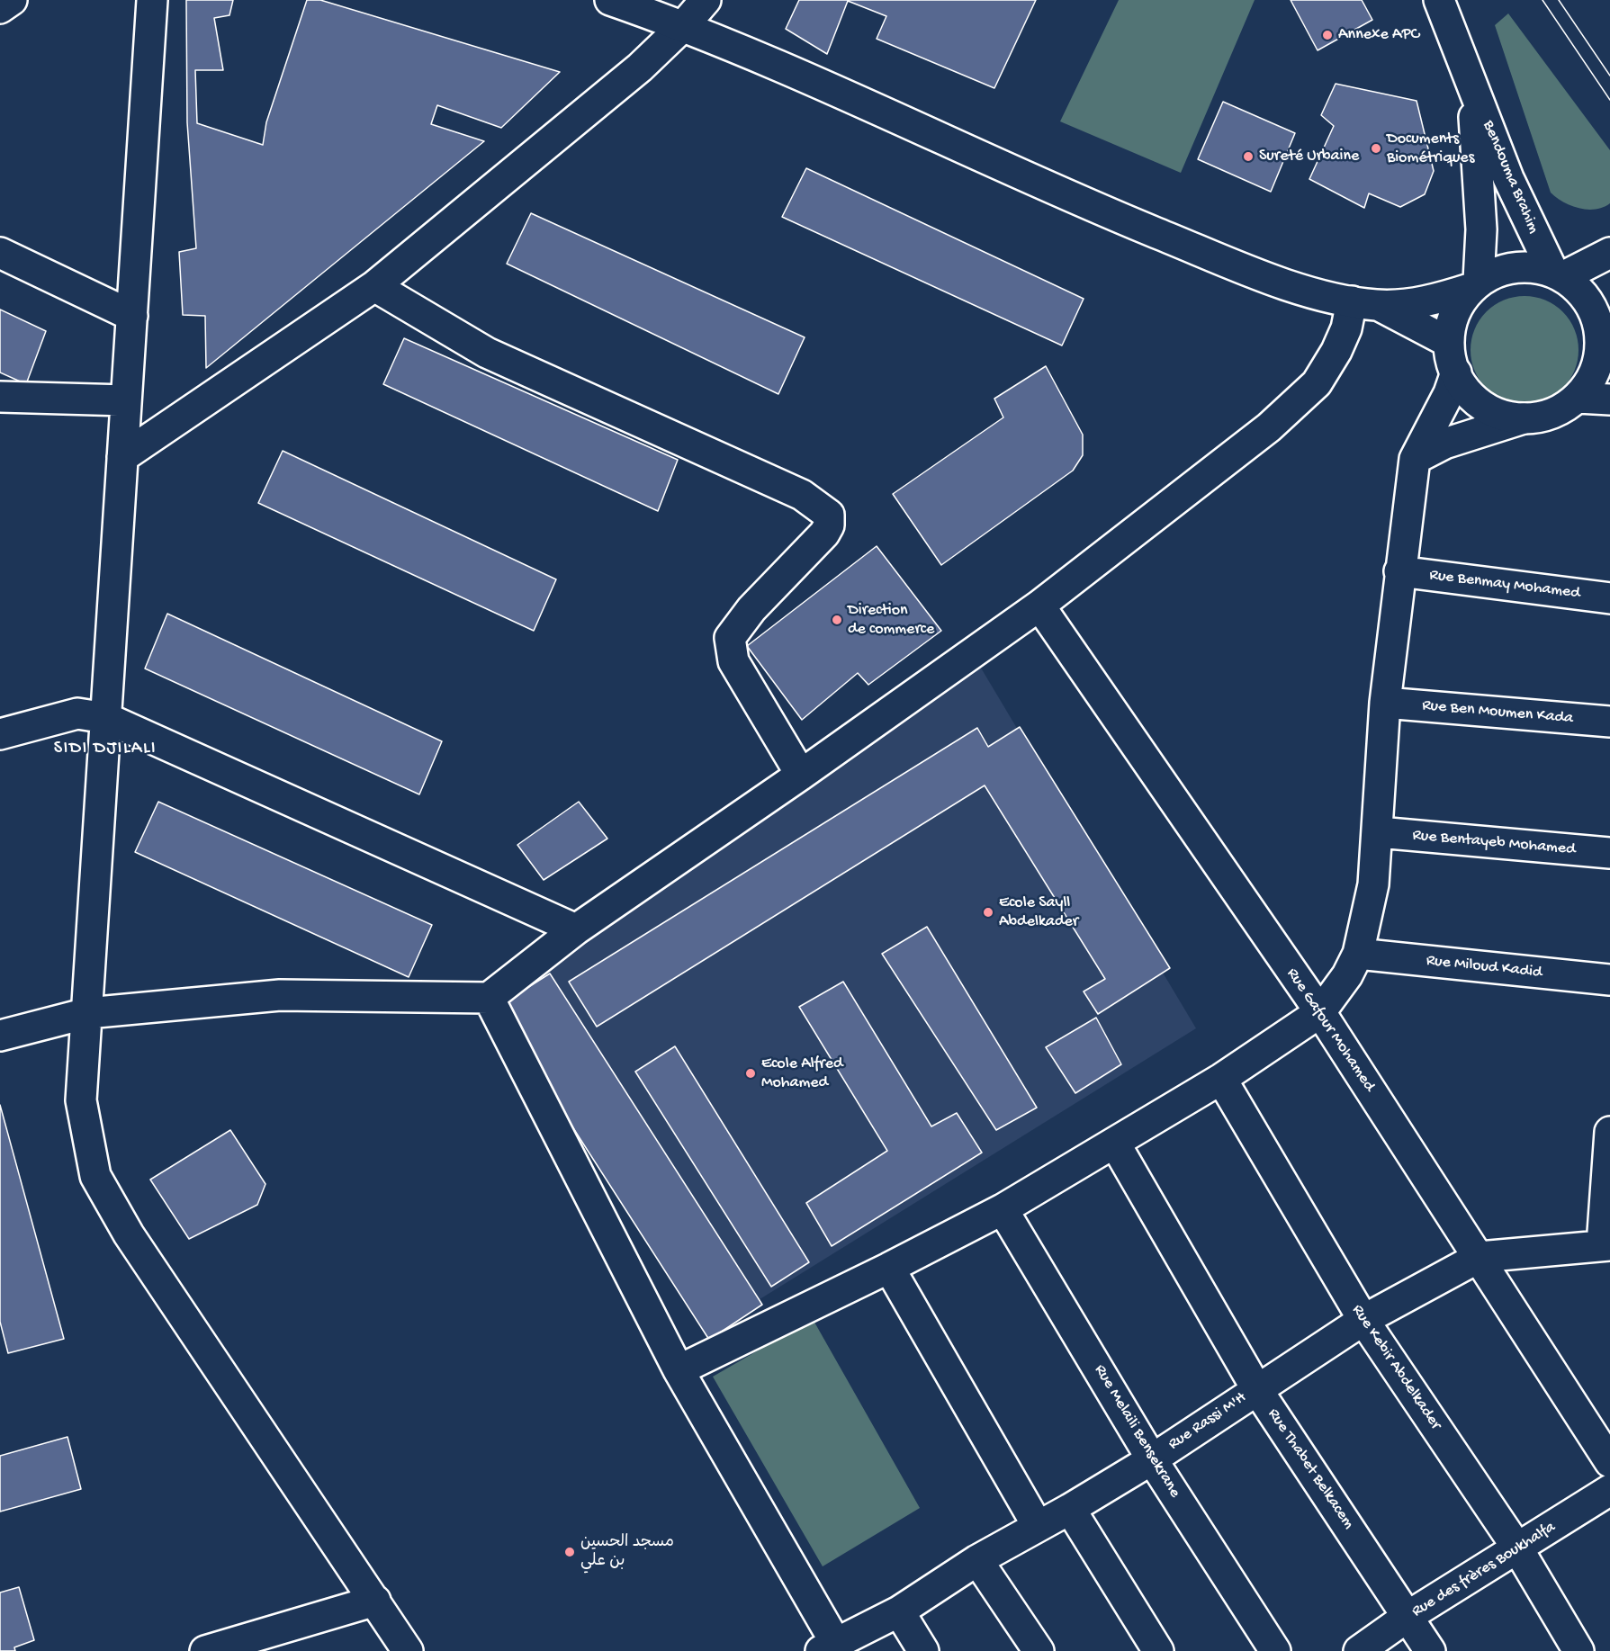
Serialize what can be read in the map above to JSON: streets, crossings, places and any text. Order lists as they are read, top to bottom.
{
  "streets": {
    "street": [
      "Bendouma Brahim",
      "Rue Benmay Mohamed",
      "Rue Ben Moumen Kada",
      "Rue Bentayeb Mohamed",
      "Rue Miloud Kadid",
      "Rue Gafour Mohamed",
      "Rue Kebir Abdelkader",
      "Rue Rassi M'H",
      "Rue Melaili Bensekrane",
      "Rue Thabet Belkacem",
      "Rue des frères Boukhalfa"
    ]
  },
  "crossings": [
    ["Rue Gafour Mohamed", "Rue Rassi M'H"],
    ["Rue Kebir Abdelkader", "Rue Rassi M'H"],
    ["Rue Kebir Abdelkader", "Rue des frères Boukhalfa"],
    ["Rue Rassi M'H", "Rue Melaili Bensekrane"],
    ["Rue Rassi M'H", "Rue Thabet Belkacem"],
    ["Rue Thabet Belkacem", "Rue des frères Boukhalfa"]
  ],
  "districts": ["SIDI DJILALI"],
  "places": [
    "Annexe APC",
    "Documents Biométriques",
    "Sureté Urbaine",
    "Direction de commerce",
    "Ecole Sayll Abdelkader",
    "Ecole Alfred Mohamed",
    "مسجد الحسين بن علي"
  ]
}
